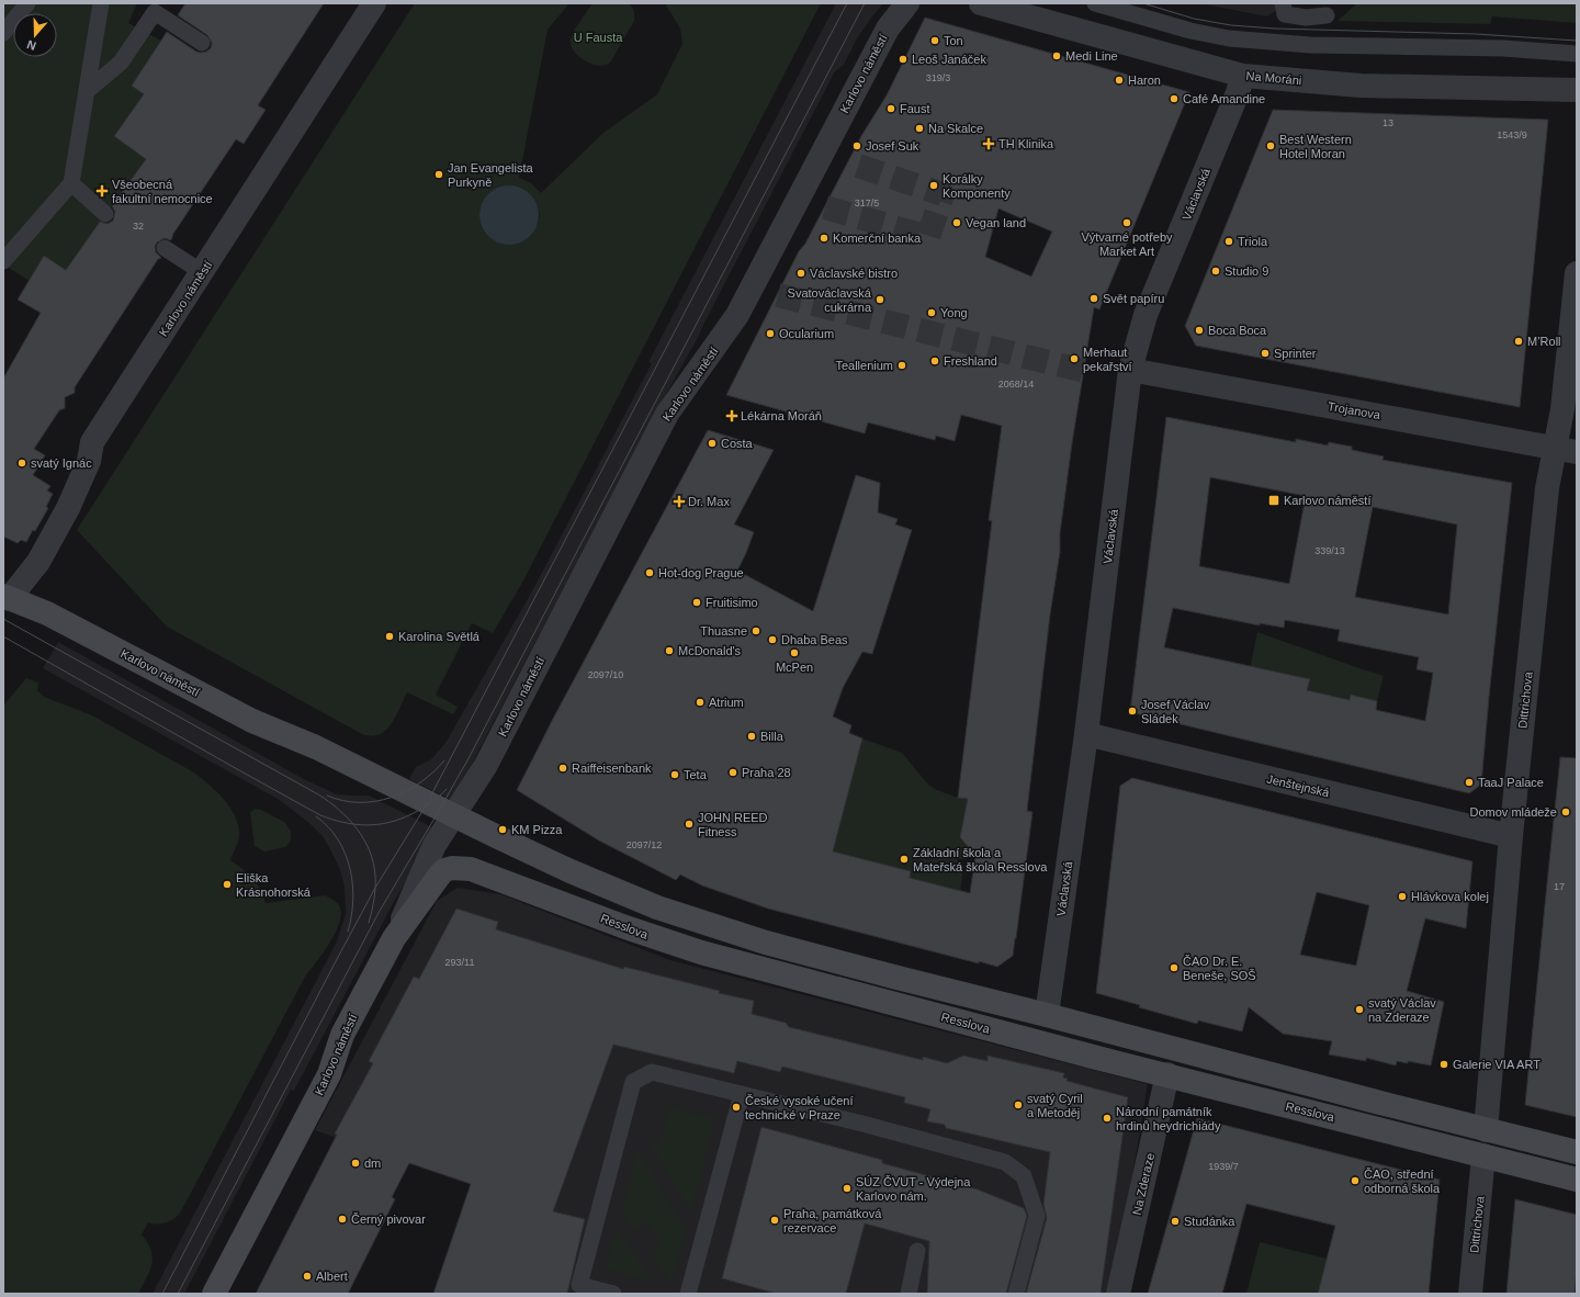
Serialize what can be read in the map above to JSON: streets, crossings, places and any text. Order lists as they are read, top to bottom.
{
  "streets": {
    "main road": ["Karlovo náměstí", "Resslova"],
    "street": [
      "Na Moráni",
      "Václavská",
      "Trojanova",
      "Dittrichova",
      "Jenštejnská",
      "Na Zderaze"
    ]
  },
  "crossings": [
    ["Karlovo náměstí", "Resslova"],
    ["Na Moráni", "Václavská"],
    ["Václavská", "Trojanova"],
    ["Václavská", "Jenštejnská"],
    ["Trojanova", "Dittrichova"],
    ["Dittrichova", "Jenštejnská"],
    ["Dittrichova", "Resslova"],
    ["Resslova", "Na Zderaze"]
  ],
  "parks": ["U Fausta"],
  "places": {
    "other": [
      "Ton",
      "Medi Line",
      "Leoš Janáček",
      "Haron",
      "Café Amandine",
      "Faust",
      "Na Skalce",
      "Josef Suk",
      "Best Western Hotel Moran",
      "Jan Evangelista Purkyně",
      "Korálky Komponenty",
      "Vegan land",
      "Výtvarné potřeby Market Art",
      "Komerční banka",
      "Triola",
      "Studio 9",
      "Václavské bistro",
      "Svět papíru",
      "Svatováclavská cukrárna",
      "Yong",
      "Boca Boca",
      "Ocularium",
      "M’Roll",
      "Sprinter",
      "Merhaut pekařství",
      "Freshland",
      "Teallenium",
      "Costa",
      "svatý Ignác",
      "Hot-dog Prague",
      "Fruitisimo",
      "Thuasne",
      "Karolina Světlá",
      "Dhaba Beas",
      "McDonald's",
      "McPen",
      "Atrium",
      "Josef Václav Sládek",
      "Billa",
      "Raiffeisenbank",
      "Praha 28",
      "Teta",
      "TaaJ Palace",
      "Domov mládeže",
      "JOHN REED Fitness",
      "KM Pizza",
      "Základní škola a Mateřská škola Resslova",
      "Eliška Krásnohorská",
      "Hlávkova kolej",
      "ČAO Dr. E. Beneše, SOŠ",
      "svatý Václav na Zderaze",
      "Galerie VIA ART",
      "svatý Cyril a Metoděj",
      "České vysoké učení technické v Praze",
      "Národní památník hrdinů heydrichiády",
      "dm",
      "ČAO, střední odborná škola",
      "SÚZ ČVUT - Výdejna Karlovo nám.",
      "Černý pivovar",
      "Praha, památková rezervace",
      "Studánka",
      "Albert"
    ],
    "health": [
      "TH Klinika",
      "Všeobecná fakultní nemocnice",
      "Lékárna Moráň",
      "Dr. Max"
    ],
    "transit": ["Karlovo náměstí"]
  },
  "house_numbers": [
    "319/3",
    "13",
    "1543/9",
    "317/5",
    "32",
    "2068/14",
    "339/13",
    "2097/10",
    "2097/12",
    "17",
    "293/11",
    "1939/7"
  ],
  "north": "bottom"
}
